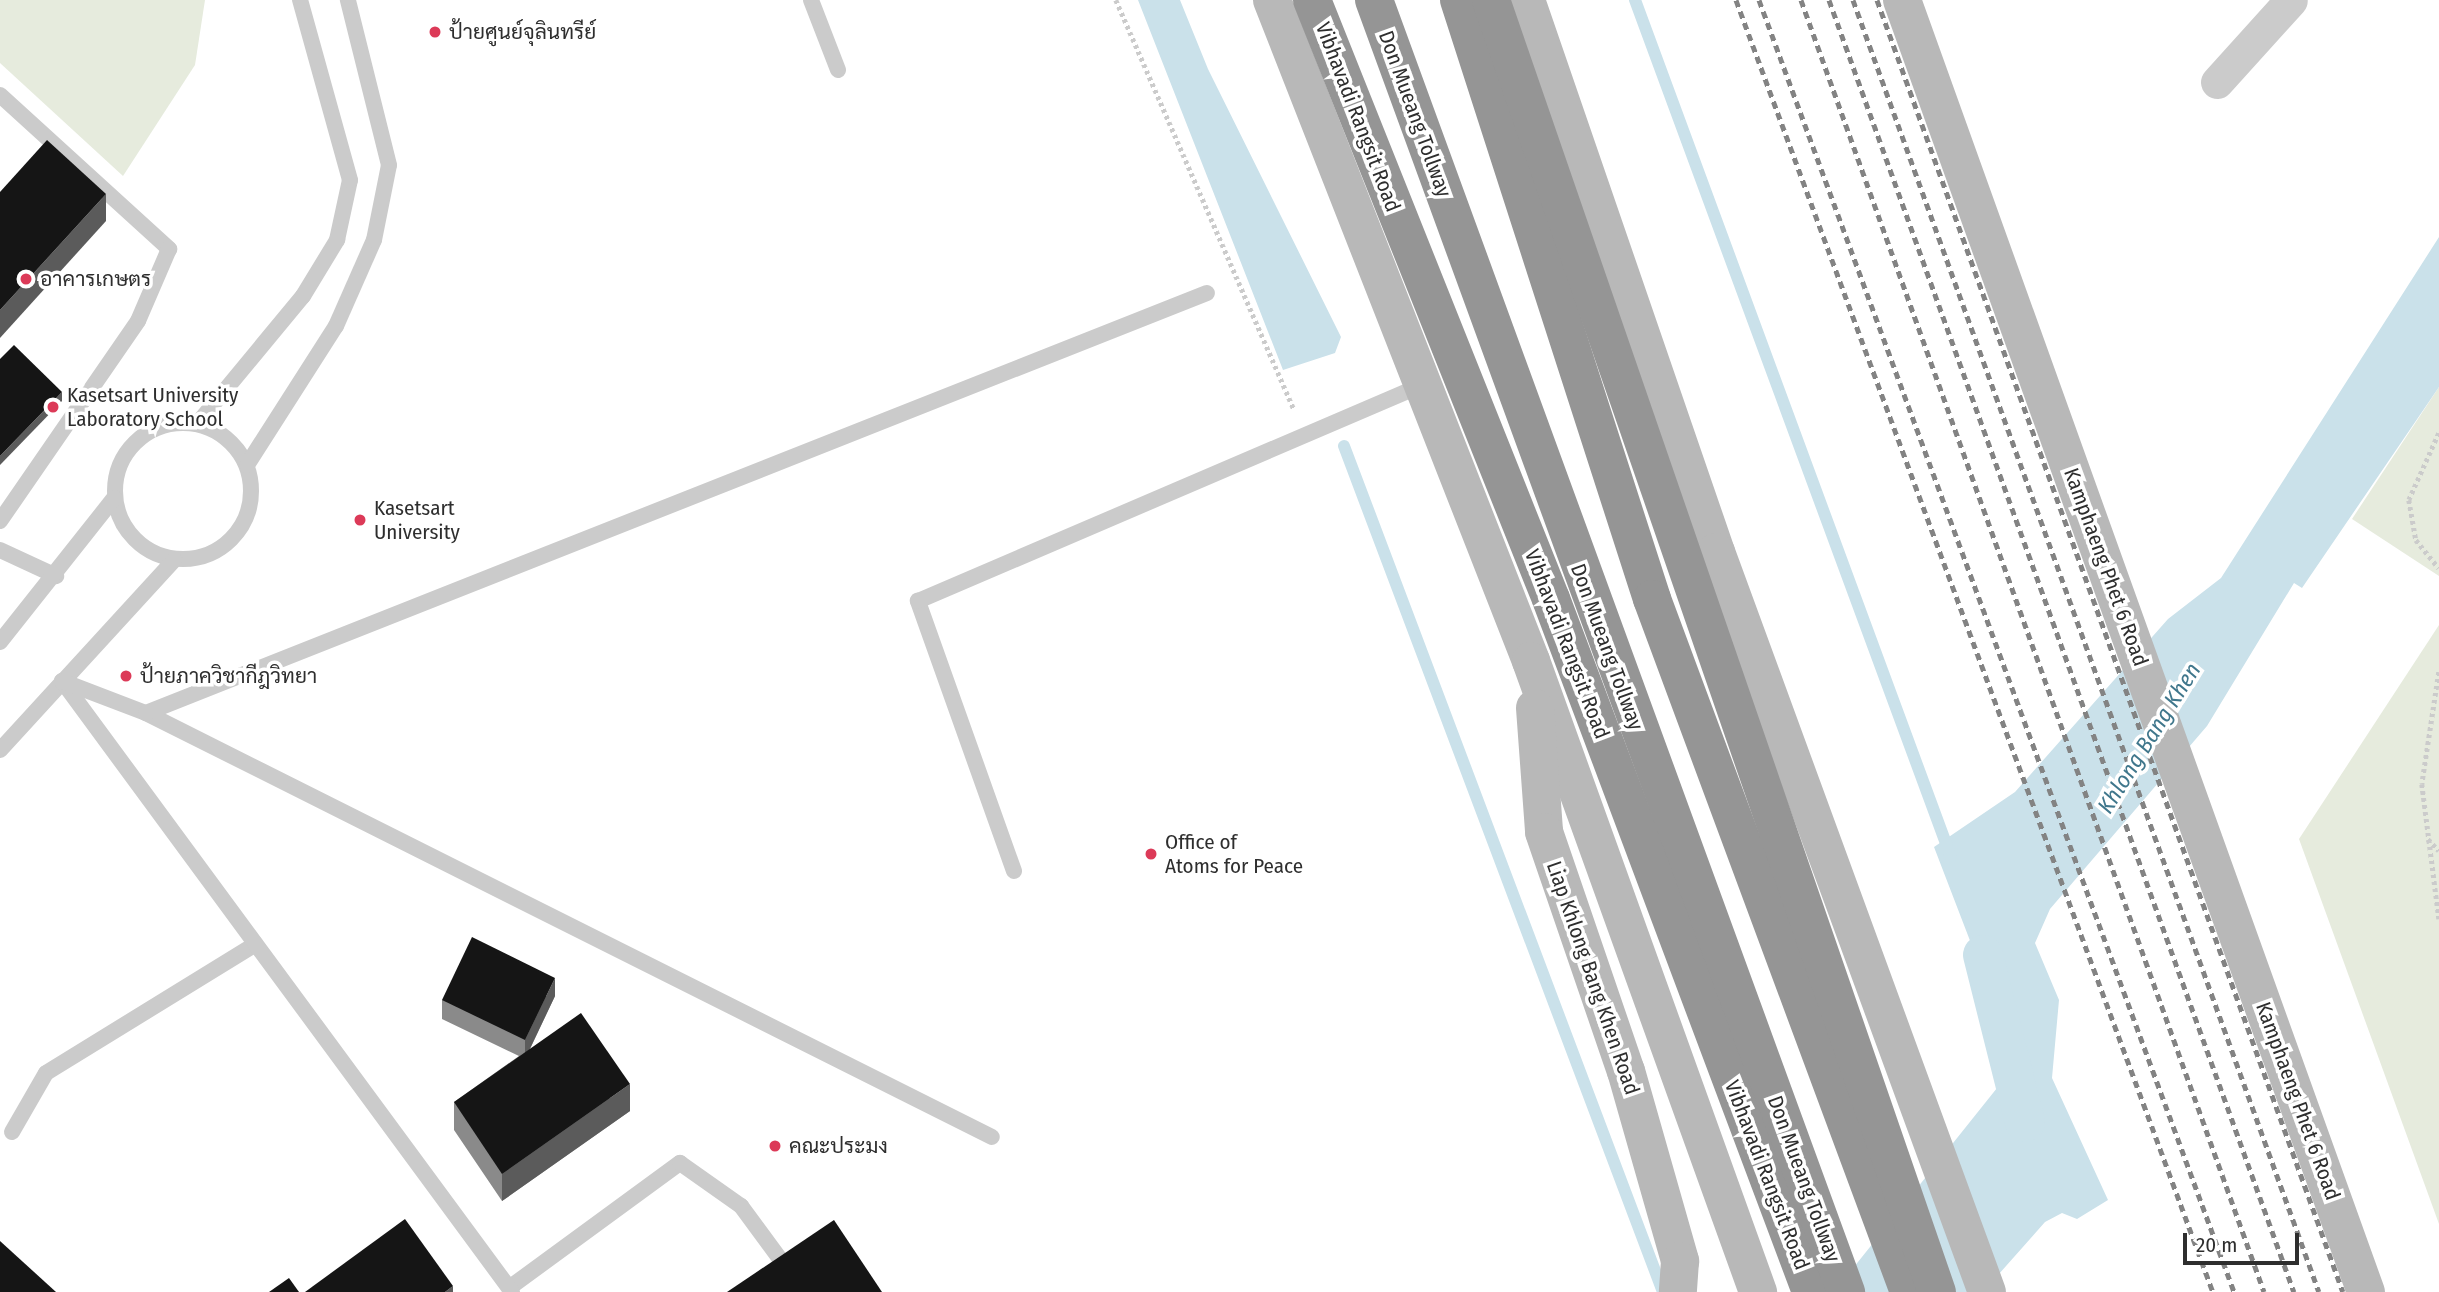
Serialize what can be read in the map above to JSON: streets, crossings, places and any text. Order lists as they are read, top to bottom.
{
  "streets": {
    "highway": ["Don Mueang Tollway", "Vibhavadi Rangsit Road"],
    "main road": ["Kamphaeng Phet 6 Road", "Liap Khlong Bang Khen Road"]
  },
  "crossings": [
    ["Vibhavadi Rangsit Road", "Liap Khlong Bang Khen Road"]
  ],
  "water": ["Khlong Bang Khen"],
  "places": [
    "ป้ายศูนย์จุลินทรีย์",
    "อาคารเกษตร",
    "Kasetsart University Laboratory School",
    "Kasetsart University",
    "ป้ายภาควิชากีฎวิทยา",
    "Office of Atoms for Peace",
    "คณะประมง"
  ],
  "scale_bar": "20 m"
}
